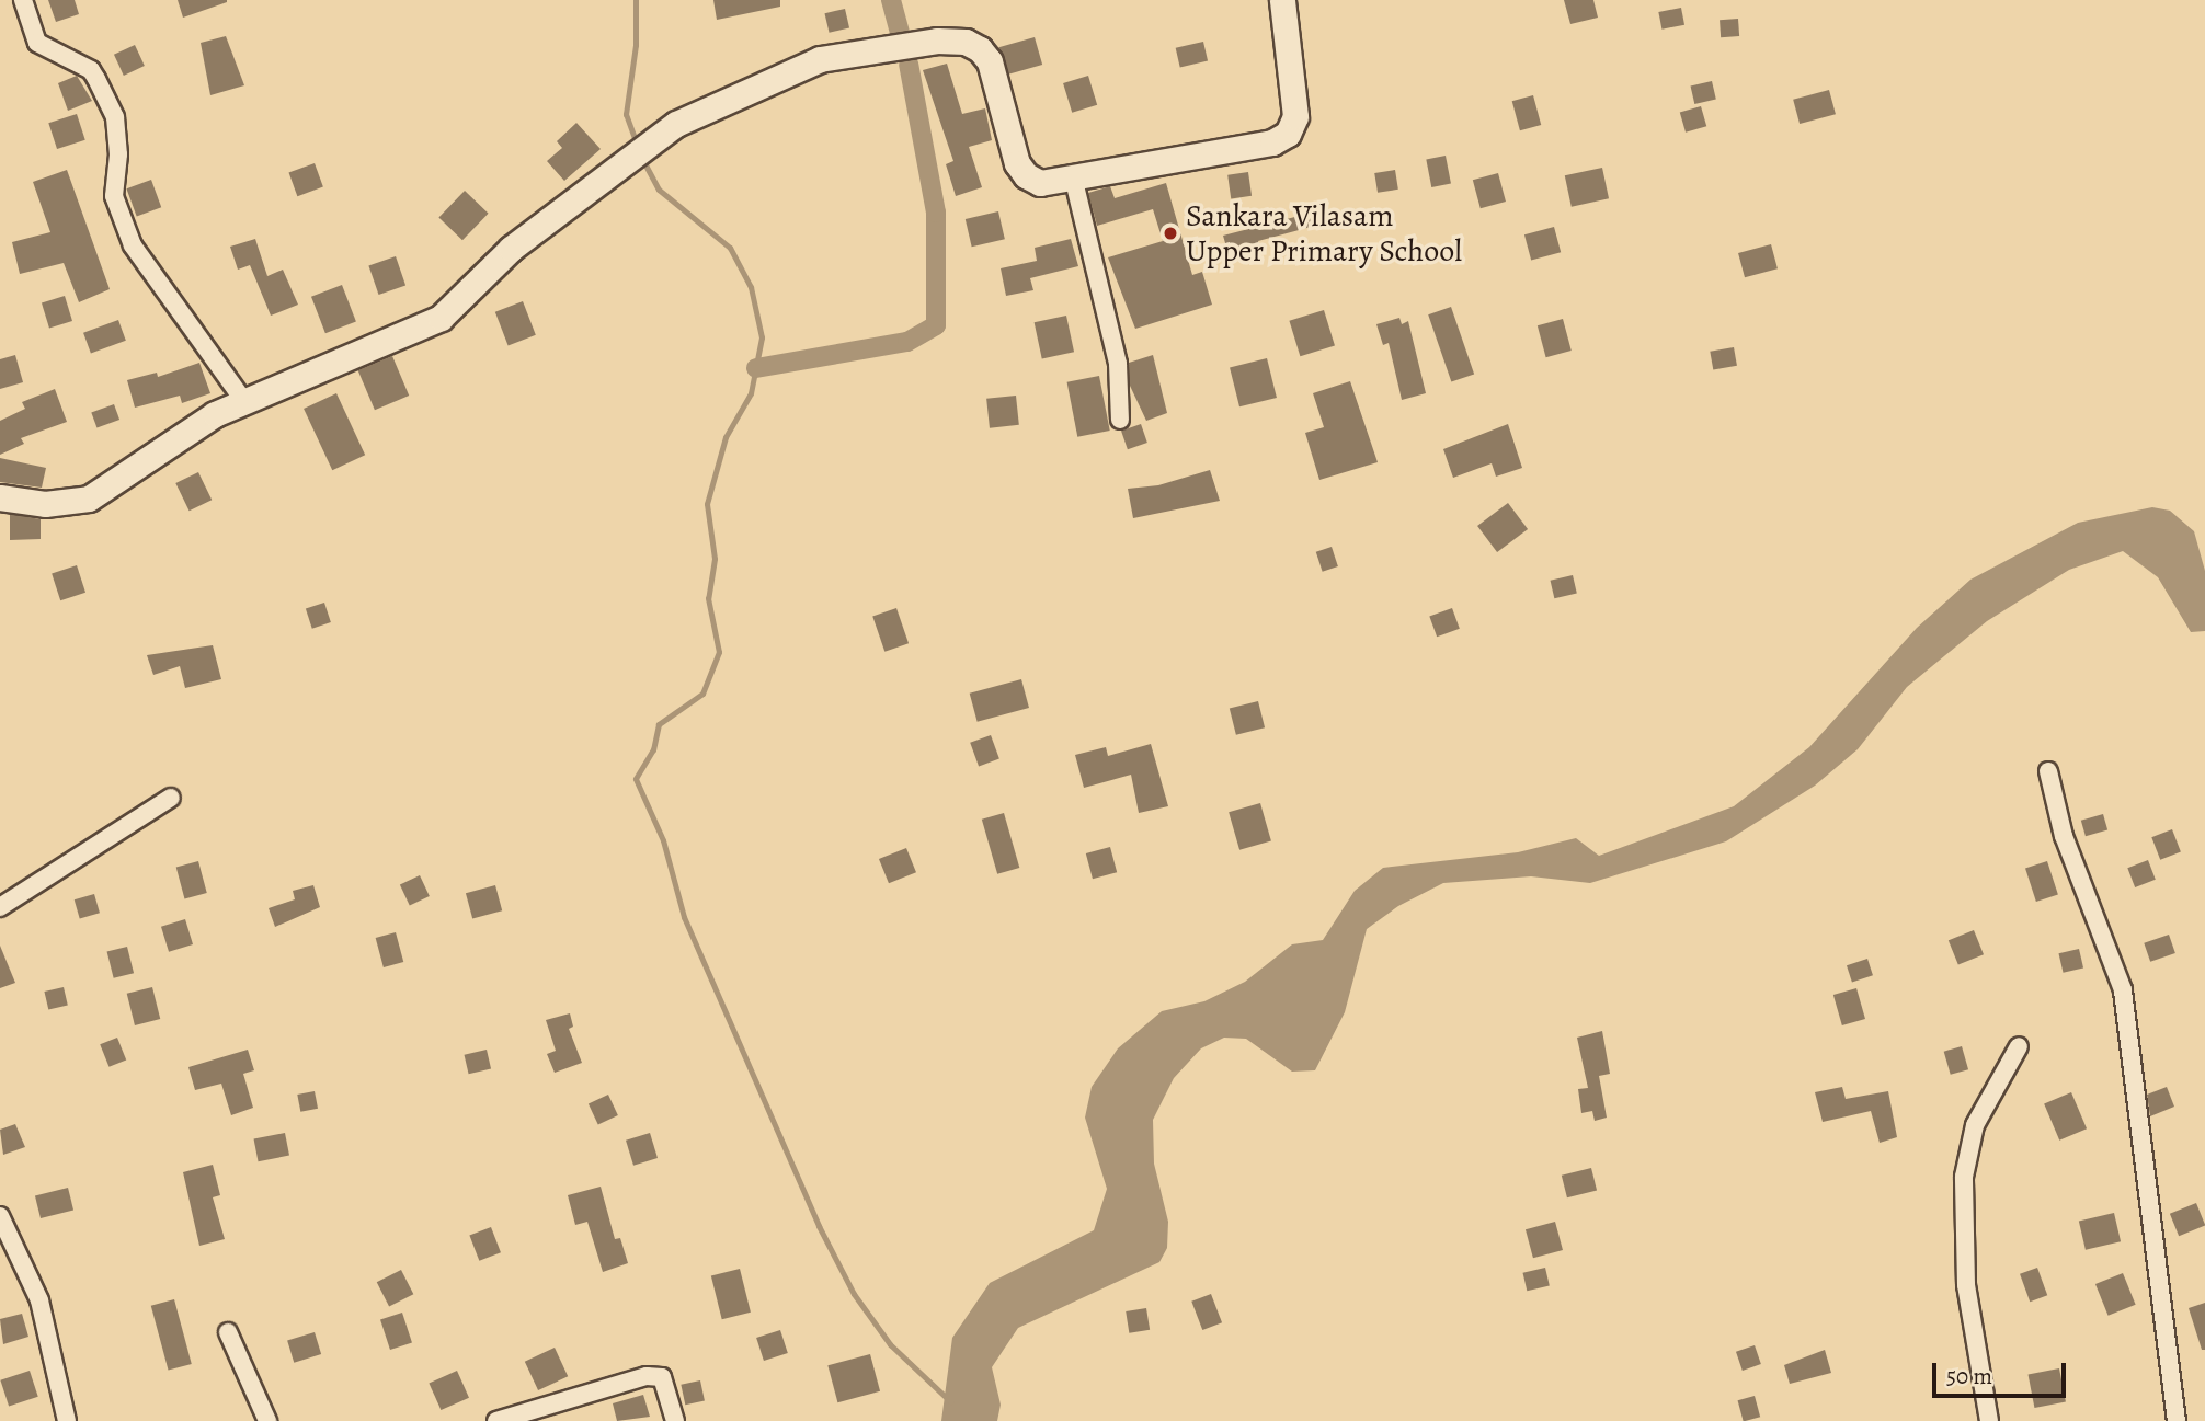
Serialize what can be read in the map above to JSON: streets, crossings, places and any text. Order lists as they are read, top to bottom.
{
  "places": ["Sankara Vilasam Upper Primary School"],
  "scale_bar": "50 m"
}
